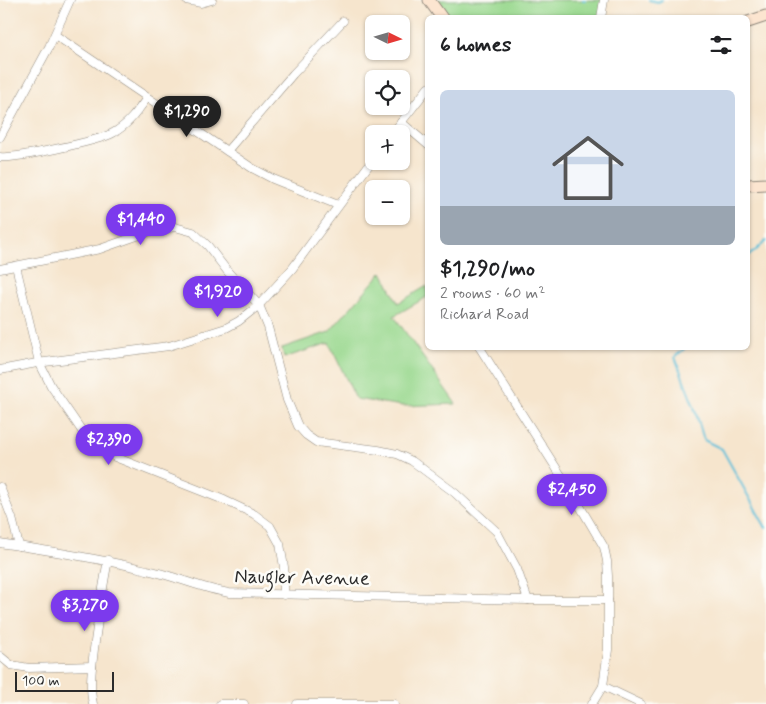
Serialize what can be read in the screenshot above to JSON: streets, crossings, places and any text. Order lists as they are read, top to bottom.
{
  "streets": {
    "street": ["Naugler Avenue"]
  },
  "scale_bar": "100 m",
  "north": "right",
  "page": {
    "map_buttons": ["+", "−"],
    "heading": "6 homes",
    "list": [
      {
        "name": "$1,290/mo",
        "note": "2 rooms · 60 m² · Richard Road"
      }
    ],
    "price": [
      "$1,290",
      "$1,440",
      "$1,920",
      "$2,390",
      "$2,450",
      "$3,270"
    ],
    "scale": "100 m"
  }
}
